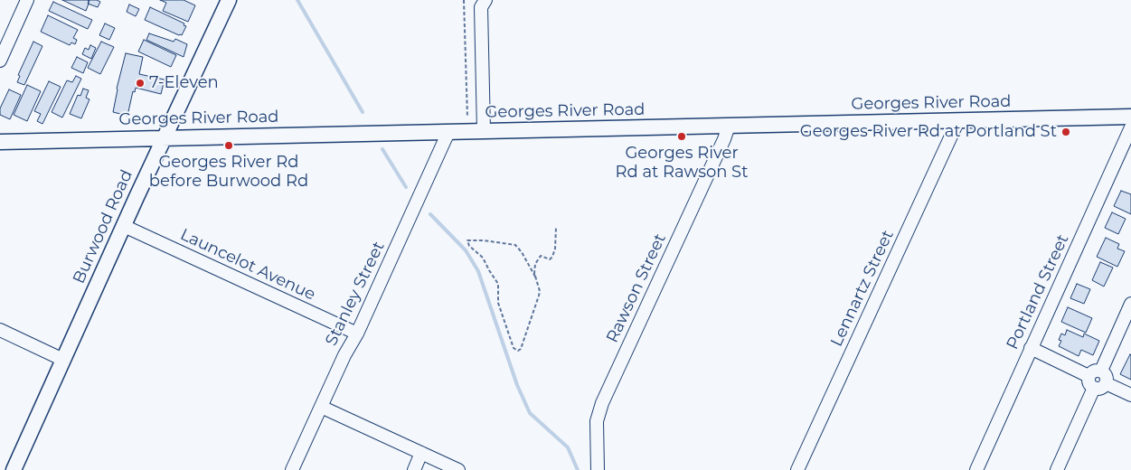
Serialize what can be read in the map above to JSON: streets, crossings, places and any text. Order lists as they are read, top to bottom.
{
  "streets": {
    "main road": ["Georges River Road", "Burwood Road"],
    "street": [
      "Launcelot Avenue",
      "Rawson Street",
      "Lennartz Street",
      "Portland Street",
      "Stanley Street"
    ]
  },
  "crossings": [
    ["Georges River Road", "Burwood Road"],
    ["Georges River Road", "Rawson Street"],
    ["Georges River Road", "Lennartz Street"],
    ["Georges River Road", "Stanley Street"],
    ["Burwood Road", "Launcelot Avenue"],
    ["Launcelot Avenue", "Stanley Street"]
  ],
  "places": [
    "7-Eleven",
    "Georges River Rd at Portland St",
    "Georges River Rd at Rawson St",
    "Georges River Rd before Burwood Rd"
  ]
}
